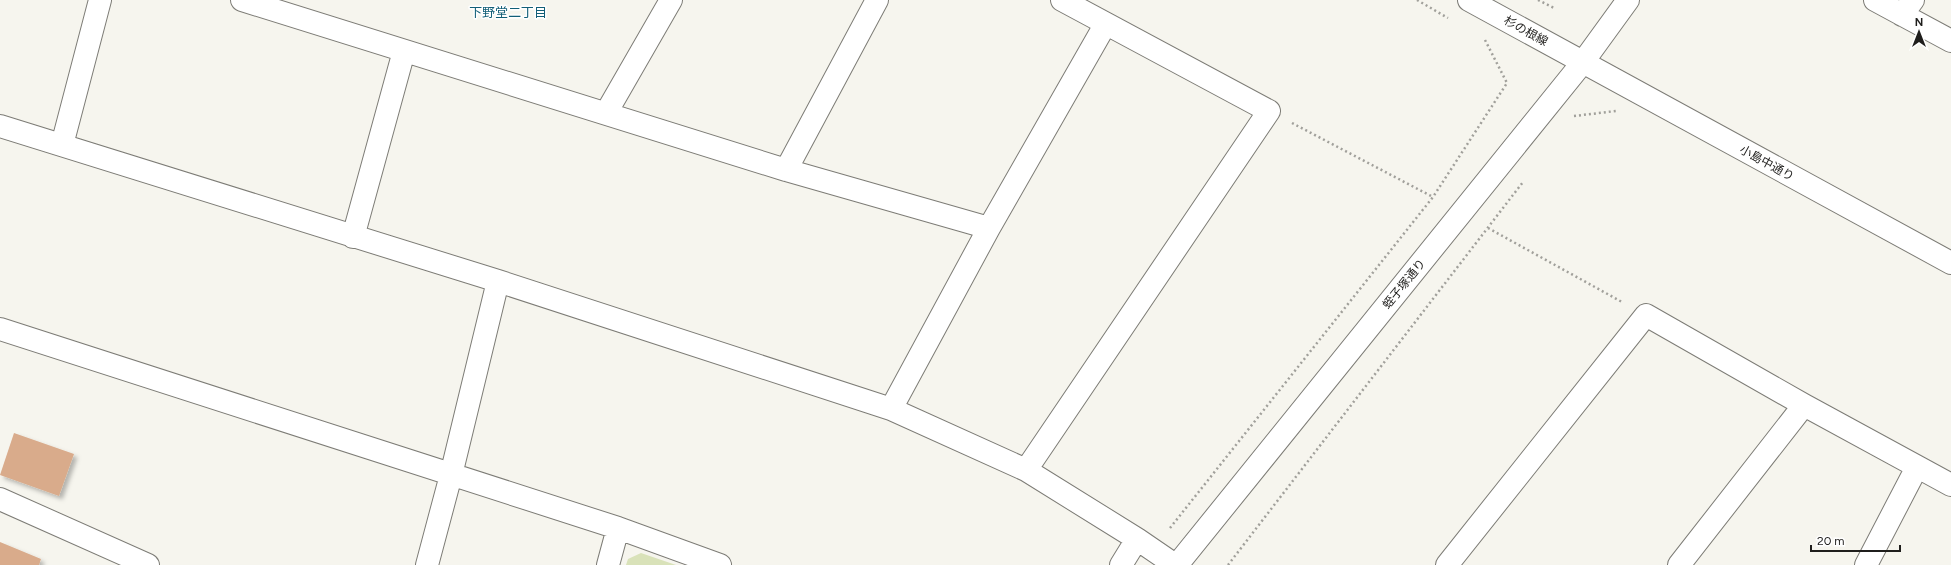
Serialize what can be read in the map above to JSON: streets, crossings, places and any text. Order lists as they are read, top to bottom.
{
  "streets": {
    "street": ["杉の根線", "小島中通り", "蛭子塚通り"]
  },
  "crossings": [
    ["杉の根線", "小島中通り"],
    ["杉の根線", "蛭子塚通り"],
    ["小島中通り", "蛭子塚通り"]
  ],
  "districts": ["下野堂二丁目"],
  "scale_bar": "20 m",
  "north": "top"
}
